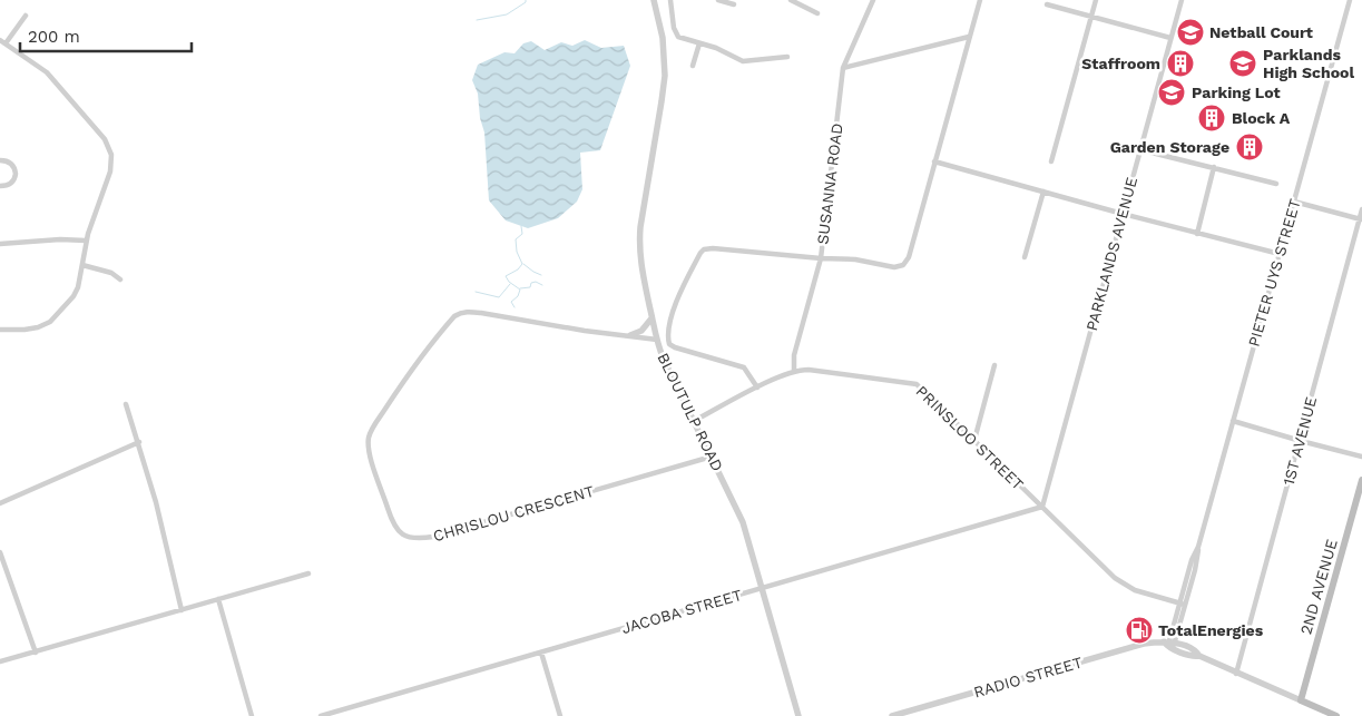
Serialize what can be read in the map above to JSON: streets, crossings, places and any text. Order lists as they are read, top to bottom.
{
  "streets": {
    "main road": ["2ND AVENUE"],
    "street": [
      "SUSANNA ROAD",
      "PARKLANDS AVENUE",
      "PIETER UYS STREET",
      "BLOUTULP ROAD",
      "PRINSLOO STREET",
      "1ST AVENUE",
      "CHRISLOU CRESCENT",
      "JACOBA STREET",
      "RADIO STREET"
    ]
  },
  "crossings": [
    ["SUSANNA ROAD", "PRINSLOO STREET"],
    ["PARKLANDS AVENUE", "PRINSLOO STREET"],
    ["PARKLANDS AVENUE", "JACOBA STREET"],
    ["PIETER UYS STREET", "PRINSLOO STREET"],
    ["PIETER UYS STREET", "RADIO STREET"],
    ["BLOUTULP ROAD", "PRINSLOO STREET"],
    ["BLOUTULP ROAD", "CHRISLOU CRESCENT"],
    ["BLOUTULP ROAD", "JACOBA STREET"],
    ["PRINSLOO STREET", "JACOBA STREET"]
  ],
  "places": {
    "school or university": ["Netball Court", "Parklands High School", "Parking Lot"],
    "building": ["Staffroom", "Block A", "Garden Storage"],
    "fuel station": ["TotalEnergies"]
  },
  "scale_bar": "200 m"
}
